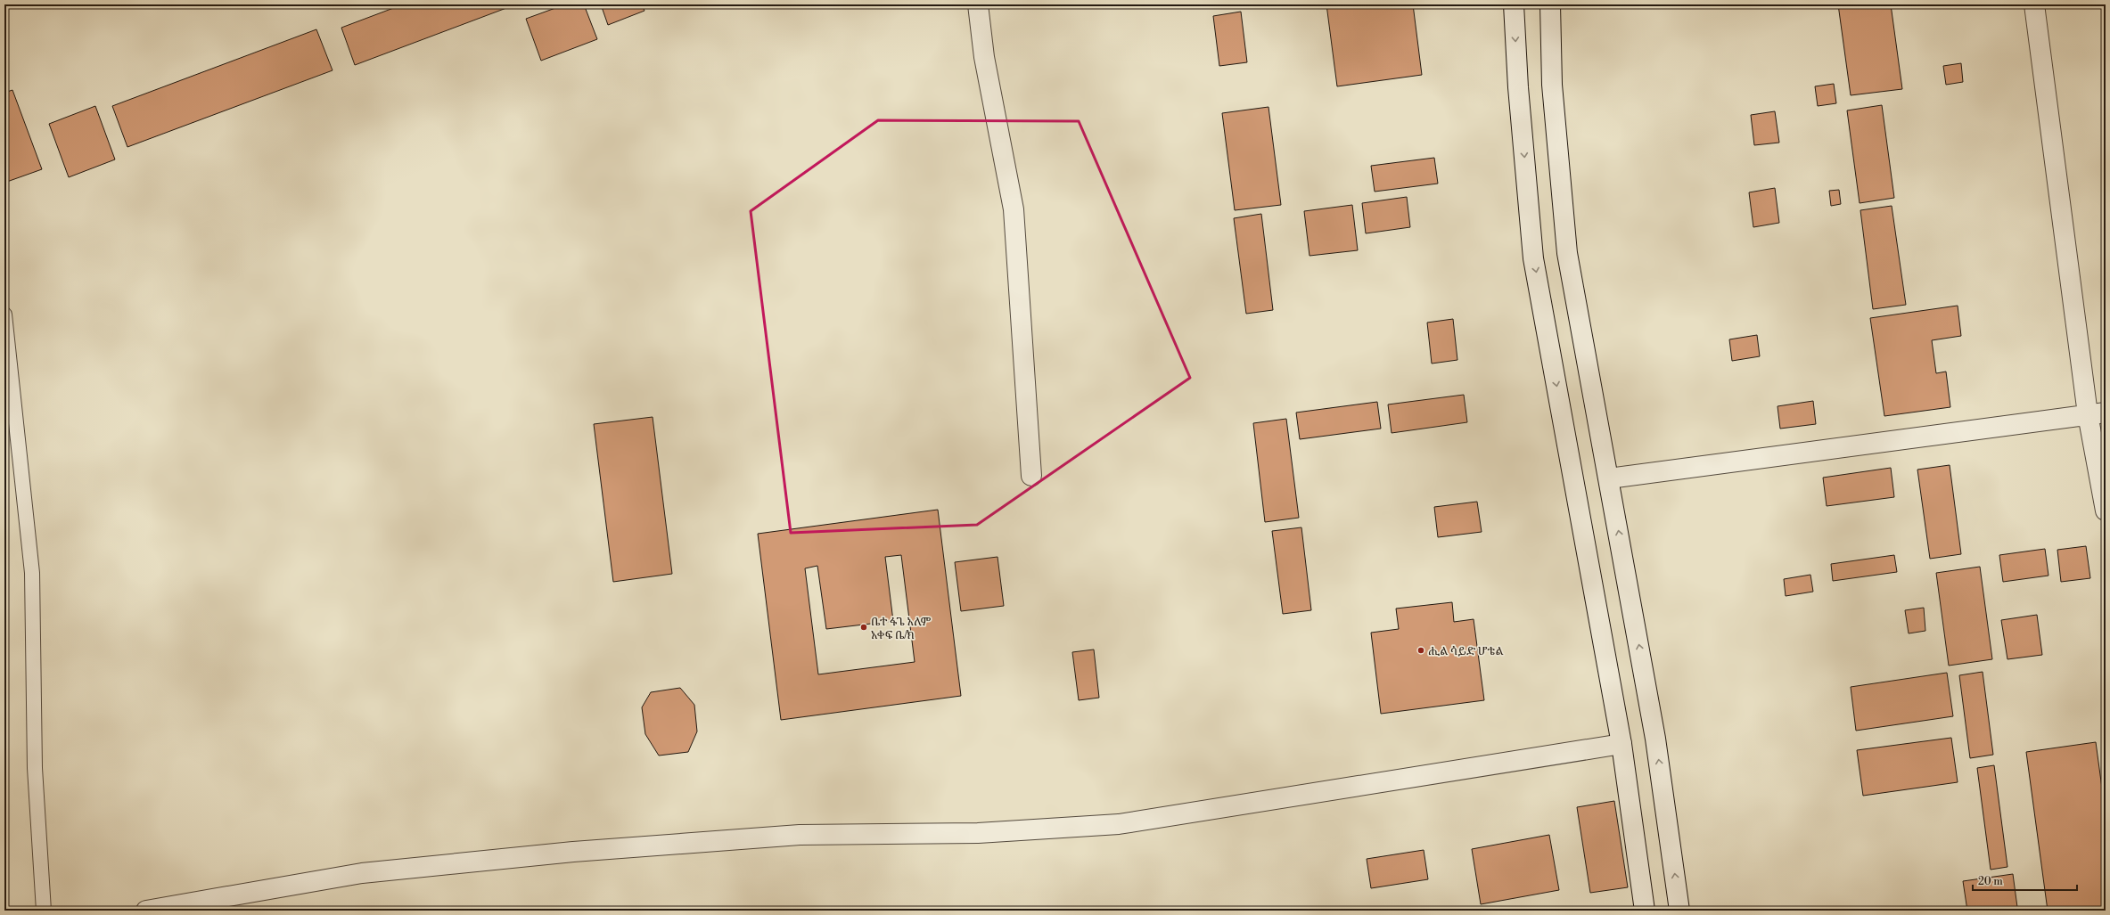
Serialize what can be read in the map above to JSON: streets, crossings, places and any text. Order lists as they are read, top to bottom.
{
  "places": ["ቤተ ፋጌ አለም አቀፍ ቤ/ክ", "ሒል ሳይድ ሆቴል"],
  "scale_bar": "20 m"
}
